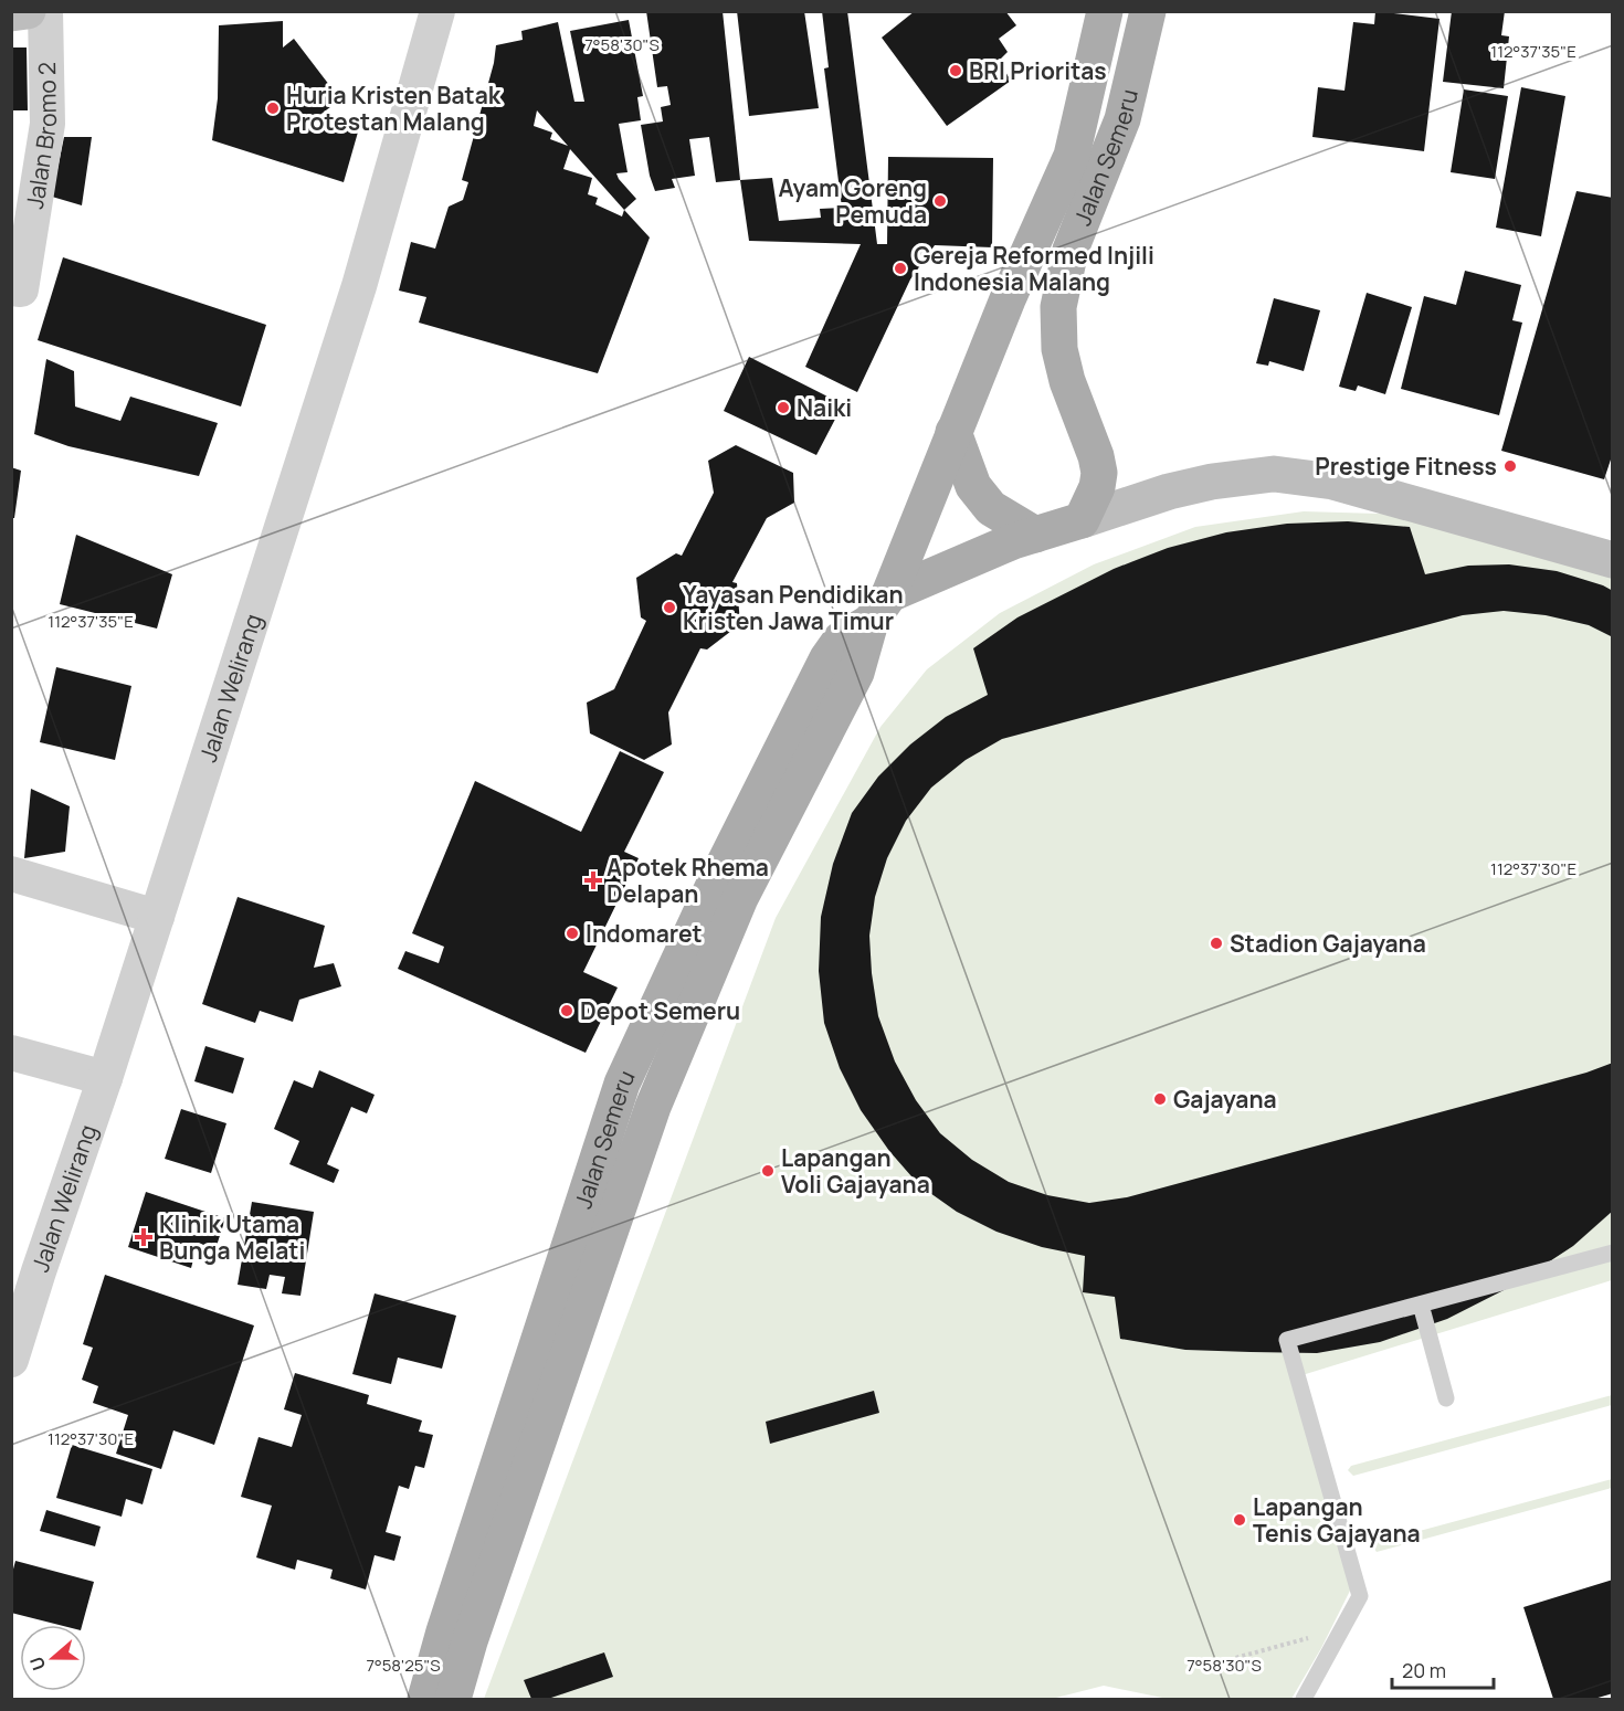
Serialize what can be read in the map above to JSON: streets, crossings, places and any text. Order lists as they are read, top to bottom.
{
  "streets": {
    "main road": ["Jalan Semeru"],
    "street": ["Jalan Bromo 2", "Jalan Welirang"]
  },
  "places": {
    "other": [
      "BRI Prioritas",
      "Huria Kristen Batak Protestan Malang",
      "Ayam Goreng Pemuda",
      "Gereja Reformed Injili Indonesia Malang",
      "Naiki",
      "Prestige Fitness",
      "Yayasan Pendidikan Kristen Jawa Timur",
      "Indomaret",
      "Stadion Gajayana",
      "Depot Semeru",
      "Gajayana",
      "Lapangan Voli Gajayana",
      "Lapangan Tenis Gajayana"
    ],
    "health": ["Apotek Rhema Delapan", "Klinik Utama Bunga Melati"]
  },
  "scale_bar": "20 m",
  "north": "left",
  "coordinates": [
    "7°58'30\"S",
    "112°37'35\"E",
    "112°37'30\"E",
    "7°58'25\"S"
  ]
}
